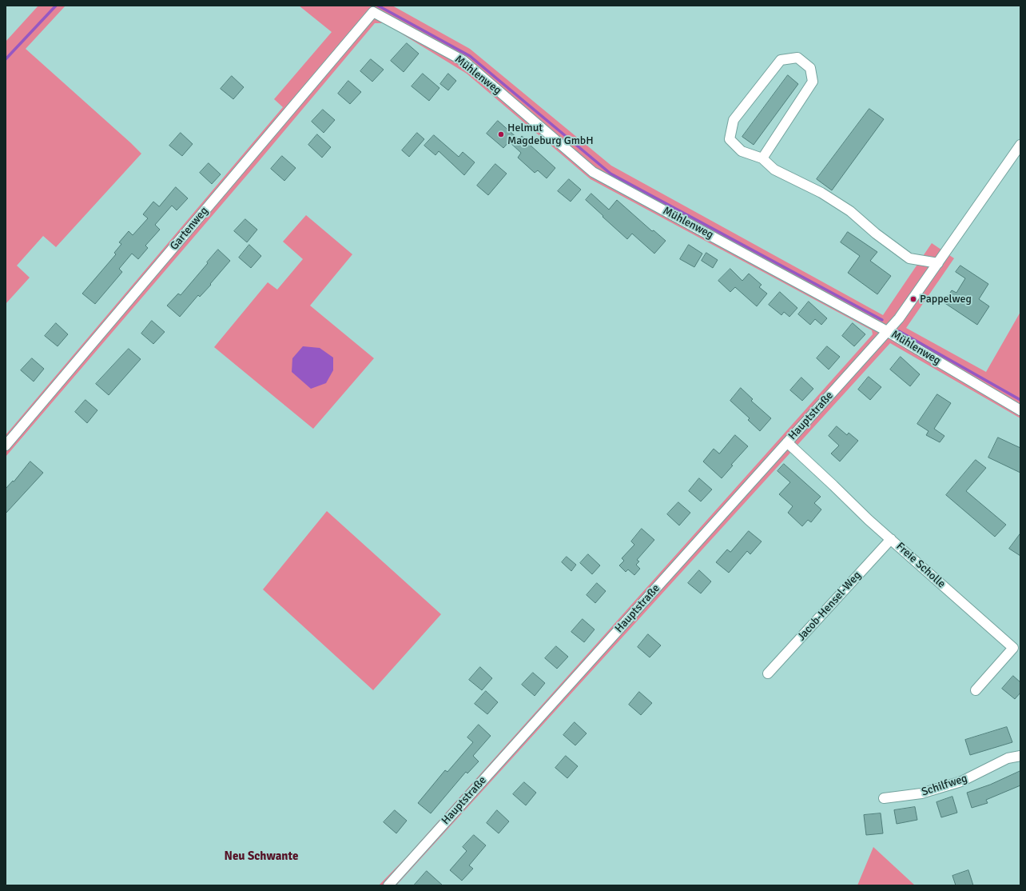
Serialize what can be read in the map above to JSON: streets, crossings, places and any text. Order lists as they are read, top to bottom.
{
  "streets": {
    "street": [
      "Mühlenweg",
      "Gartenweg",
      "Hauptstraße",
      "Freie Scholle",
      "Jacob-Hensel-Weg",
      "Schilfweg"
    ]
  },
  "crossings": [
    ["Mühlenweg", "Gartenweg"],
    ["Mühlenweg", "Hauptstraße"],
    ["Hauptstraße", "Freie Scholle"],
    ["Freie Scholle", "Jacob-Hensel-Weg"]
  ],
  "districts": ["Neu Schwante"],
  "places": ["Helmut Magdeburg GmbH", "Pappelweg"]
}
